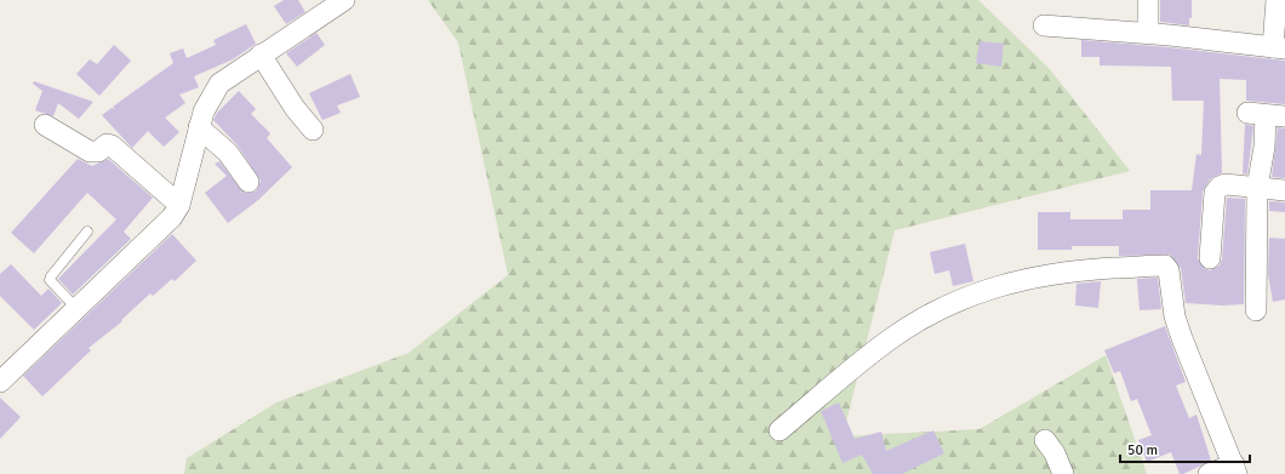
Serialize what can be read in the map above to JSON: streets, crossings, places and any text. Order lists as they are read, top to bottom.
{
  "scale_bar": "50 m"
}
